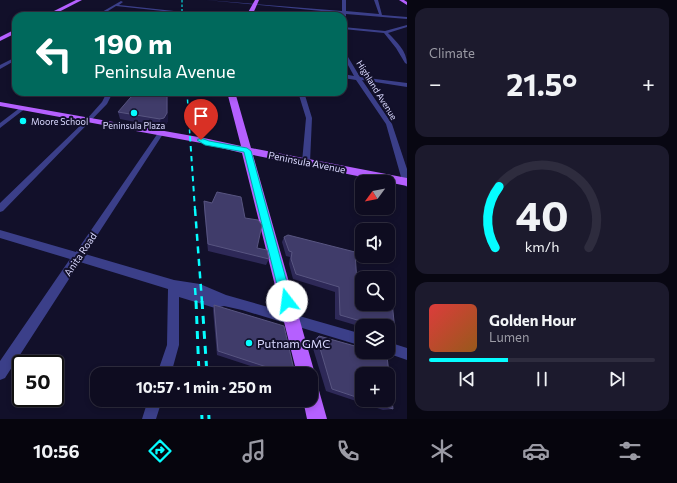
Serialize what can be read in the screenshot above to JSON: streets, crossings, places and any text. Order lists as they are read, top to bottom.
{
  "streets": {
    "main road": ["Peninsula Avenue"],
    "street": ["Highland Avenue", "Anita Road"]
  },
  "crossings": [
    ["Highland Avenue", "Peninsula Avenue"],
    ["Peninsula Avenue", "Anita Road"]
  ],
  "places": ["Peninsula Plaza", "Moore School", "Putnam GMC"],
  "north": "bottom left",
  "page": {
    "tile": "Climate",
    "turn": ["190 m", "Peninsula Avenue"],
    "heat": ["−", "21.5°", "+"],
    "map_buttons": "+",
    "song": ["Golden Hour", "Lumen"],
    "limit": "50",
    "trip": "10:57 · 1 min · 250 m",
    "tabs": "10:56",
    "gauge": ["40", "km/h"]
  }
}
